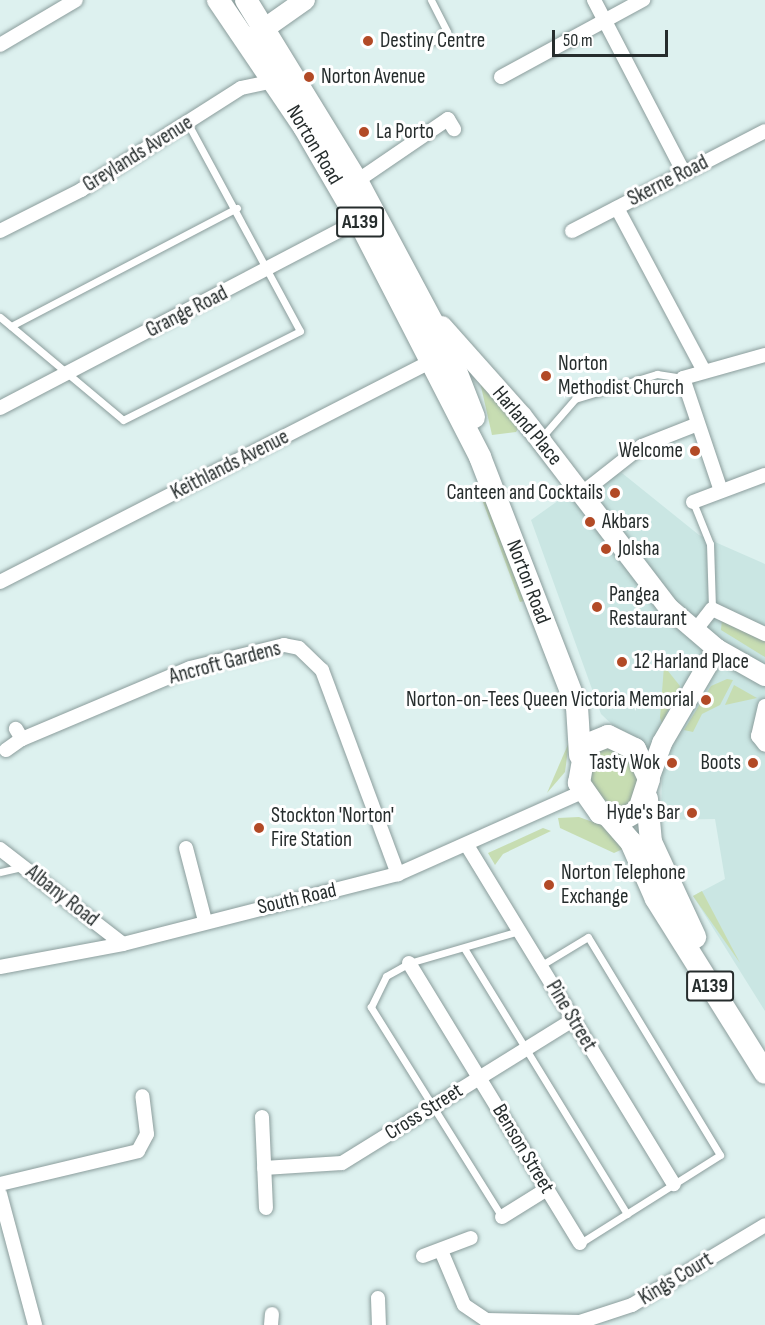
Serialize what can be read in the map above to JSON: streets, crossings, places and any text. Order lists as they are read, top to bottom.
{
  "streets": {
    "main road": ["Norton Road", "A139", "Harland Place"],
    "street": [
      "Greylands Avenue",
      "Skerne Road",
      "Grange Road",
      "Keithlands Avenue",
      "Ancroft Gardens",
      "Albany Road",
      "South Road",
      "Pine Street",
      "Cross Street",
      "Benson Street",
      "Kings Court"
    ]
  },
  "crossings": [
    ["Norton Road", "Greylands Avenue"],
    ["Norton Road", "A139"],
    ["Norton Road", "Grange Road"],
    ["Norton Road", "Harland Place"],
    ["Norton Road", "Keithlands Avenue"],
    ["Norton Road", "South Road"],
    ["A139", "South Road"],
    ["Harland Place", "Keithlands Avenue"],
    ["Ancroft Gardens", "South Road"],
    ["Albany Road", "South Road"],
    ["South Road", "Pine Street"],
    ["Pine Street", "Cross Street"],
    ["Cross Street", "Benson Street"]
  ],
  "places": [
    "Destiny Centre",
    "Norton Avenue",
    "La Porto",
    "Norton Methodist Church",
    "Welcome",
    "Canteen and Cocktails",
    "Akbars",
    "Jolsha",
    "Pangea Restaurant",
    "12 Harland Place",
    "Norton-on-Tees Queen Victoria Memorial",
    "Tasty Wok",
    "Boots",
    "Hyde's Bar",
    "Stockton 'Norton' Fire Station",
    "Norton Telephone Exchange"
  ],
  "scale_bar": "50 m"
}
